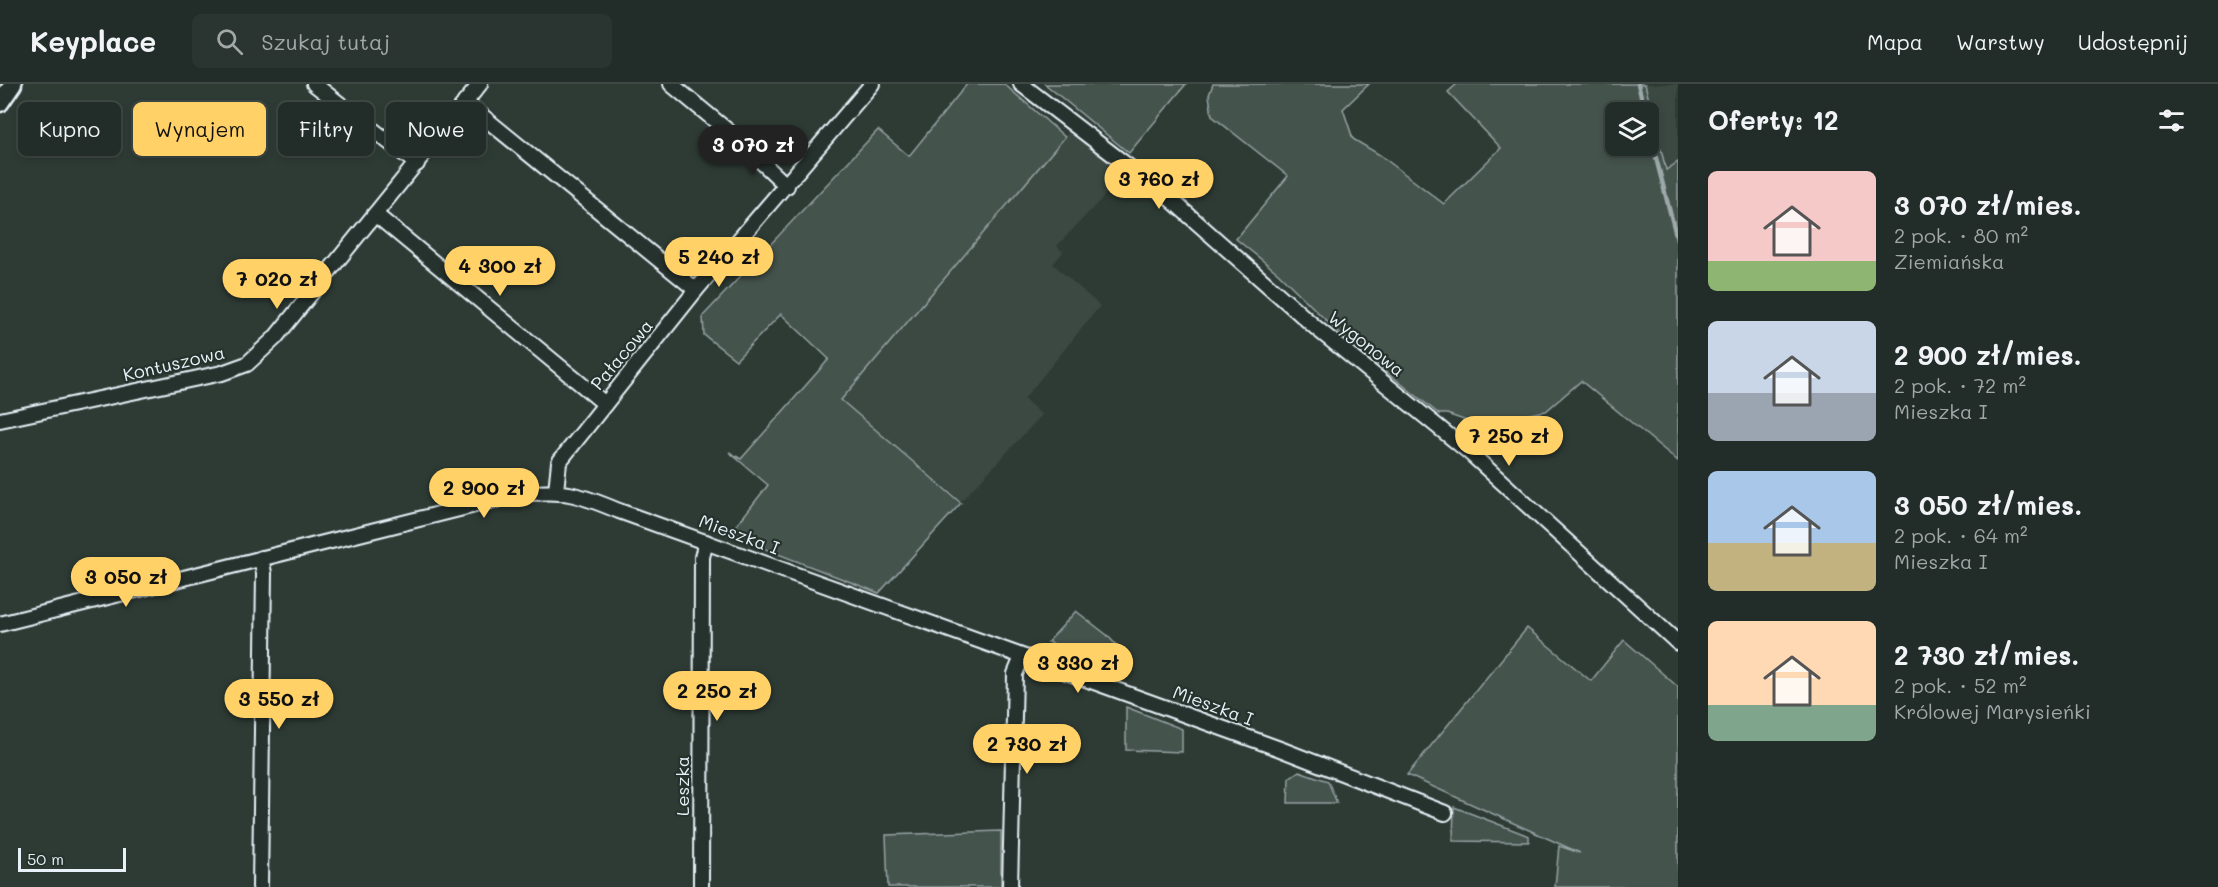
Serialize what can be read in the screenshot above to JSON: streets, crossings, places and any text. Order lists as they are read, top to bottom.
{
  "streets": {
    "street": [
      "Wygonowa",
      "Pałacowa",
      "Kontuszowa",
      "Mieszka I",
      "Leszka"
    ]
  },
  "crossings": [
    ["Pałacowa", "Mieszka I"],
    ["Mieszka I", "Leszka"]
  ],
  "scale_bar": "50 m",
  "page": {
    "header": "Keyplace",
    "search": "Szukaj tutaj",
    "nav": ["Mapa", "Warstwy", "Udostępnij"],
    "heading": "Oferty: 12",
    "chip": [
      "Kupno",
      "Wynajem",
      "Filtry",
      "Nowe"
    ],
    "price": [
      "3 070 zł",
      "3 760 zł",
      "5 240 zł",
      "4 300 zł",
      "7 020 zł",
      "7 250 zł",
      "2 900 zł",
      "3 050 zł",
      "3 330 zł",
      "2 250 zł",
      "3 550 zł",
      "2 730 zł"
    ],
    "list": [
      {
        "name": "3 070 zł/mies.",
        "note": "2 pok. · 80 m² · Ziemiańska"
      },
      {
        "name": "2 900 zł/mies.",
        "note": "2 pok. · 72 m² · Mieszka I"
      },
      {
        "name": "3 050 zł/mies.",
        "note": "2 pok. · 64 m² · Mieszka I"
      },
      {
        "name": "2 730 zł/mies.",
        "note": "2 pok. · 52 m² · Królowej Marysieńki"
      }
    ],
    "scale": "50 m"
  }
}
